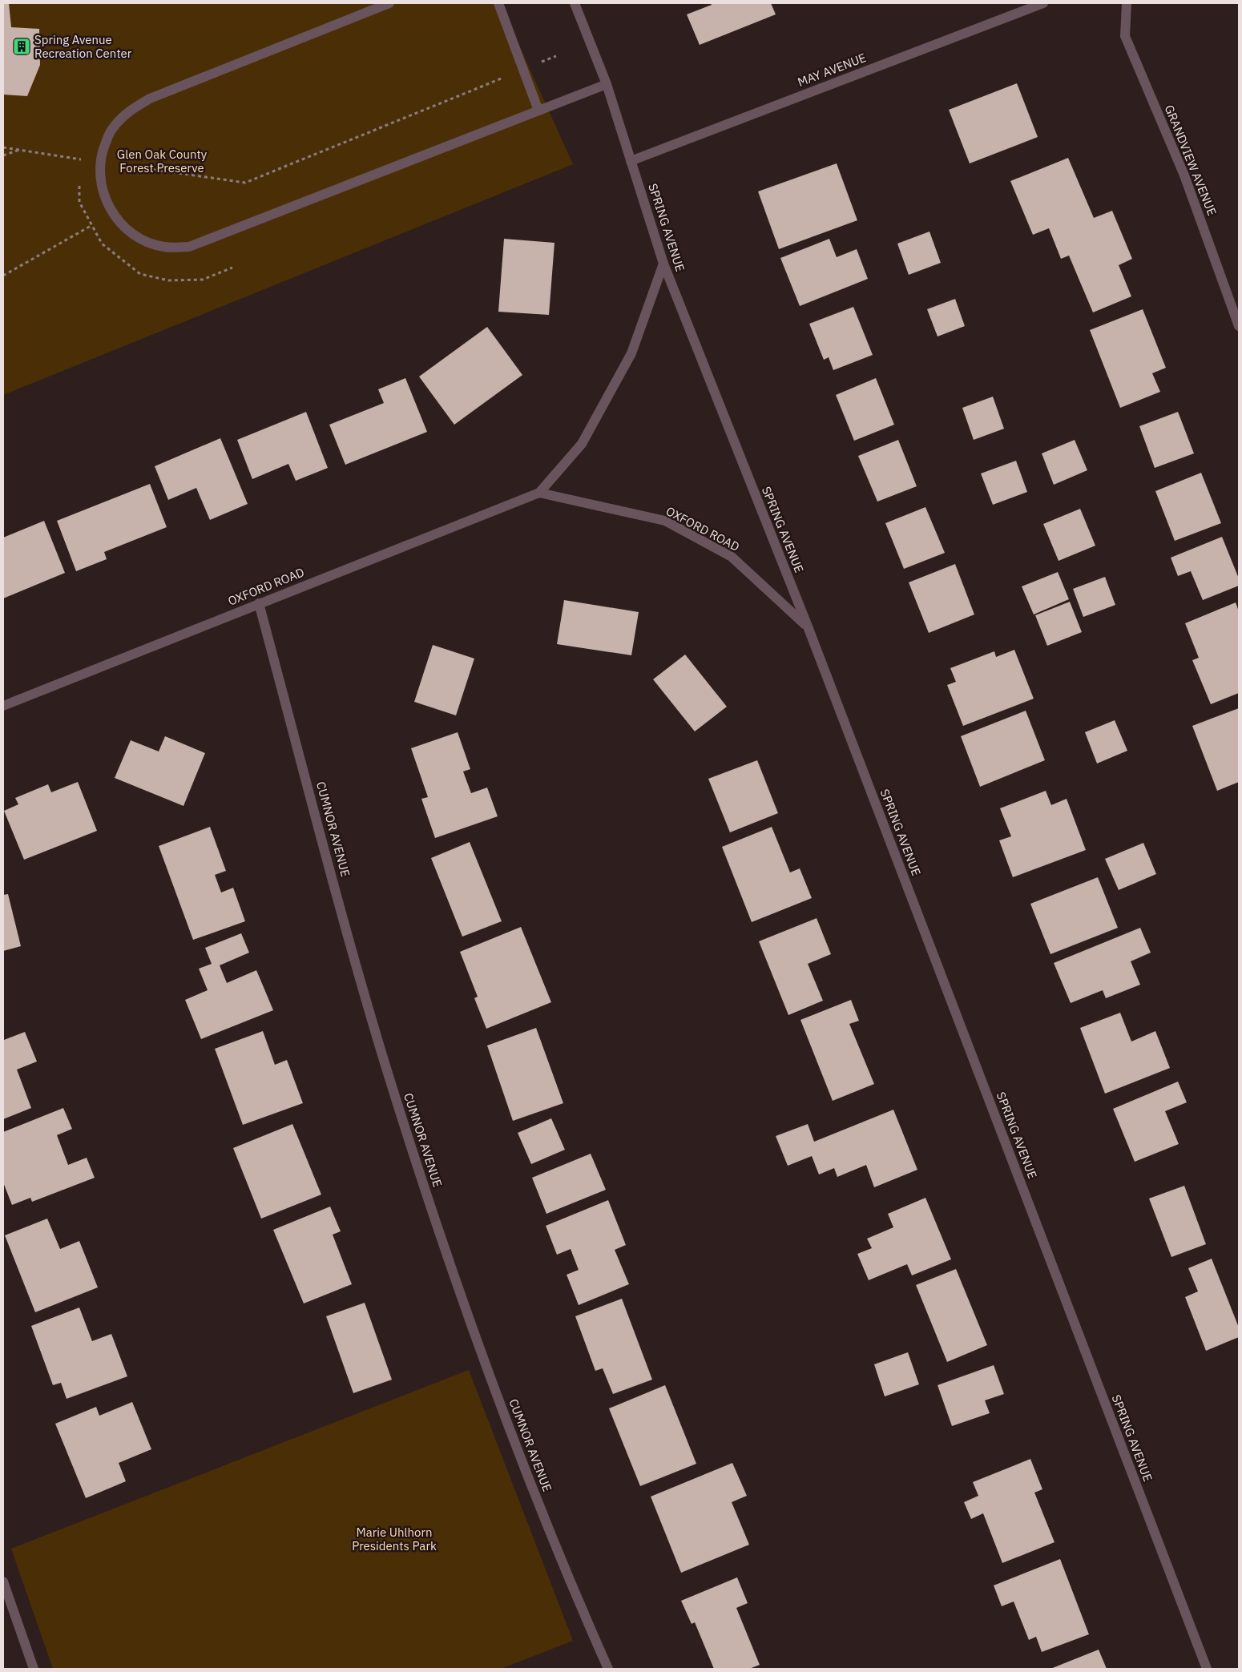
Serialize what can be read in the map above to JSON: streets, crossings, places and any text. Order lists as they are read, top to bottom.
{
  "streets": {
    "street": [
      "MAY AVENUE",
      "GRANDVIEW AVENUE",
      "SPRING AVENUE",
      "OXFORD ROAD",
      "CUMNOR AVENUE"
    ]
  },
  "crossings": [
    ["MAY AVENUE", "SPRING AVENUE"],
    ["SPRING AVENUE", "OXFORD ROAD"],
    ["OXFORD ROAD", "CUMNOR AVENUE"]
  ],
  "parks": ["Glen Oak County Forest Preserve", "Marie Uhlhorn Presidents Park"],
  "places": {
    "building": ["Spring Avenue Recreation Center"]
  }
}
